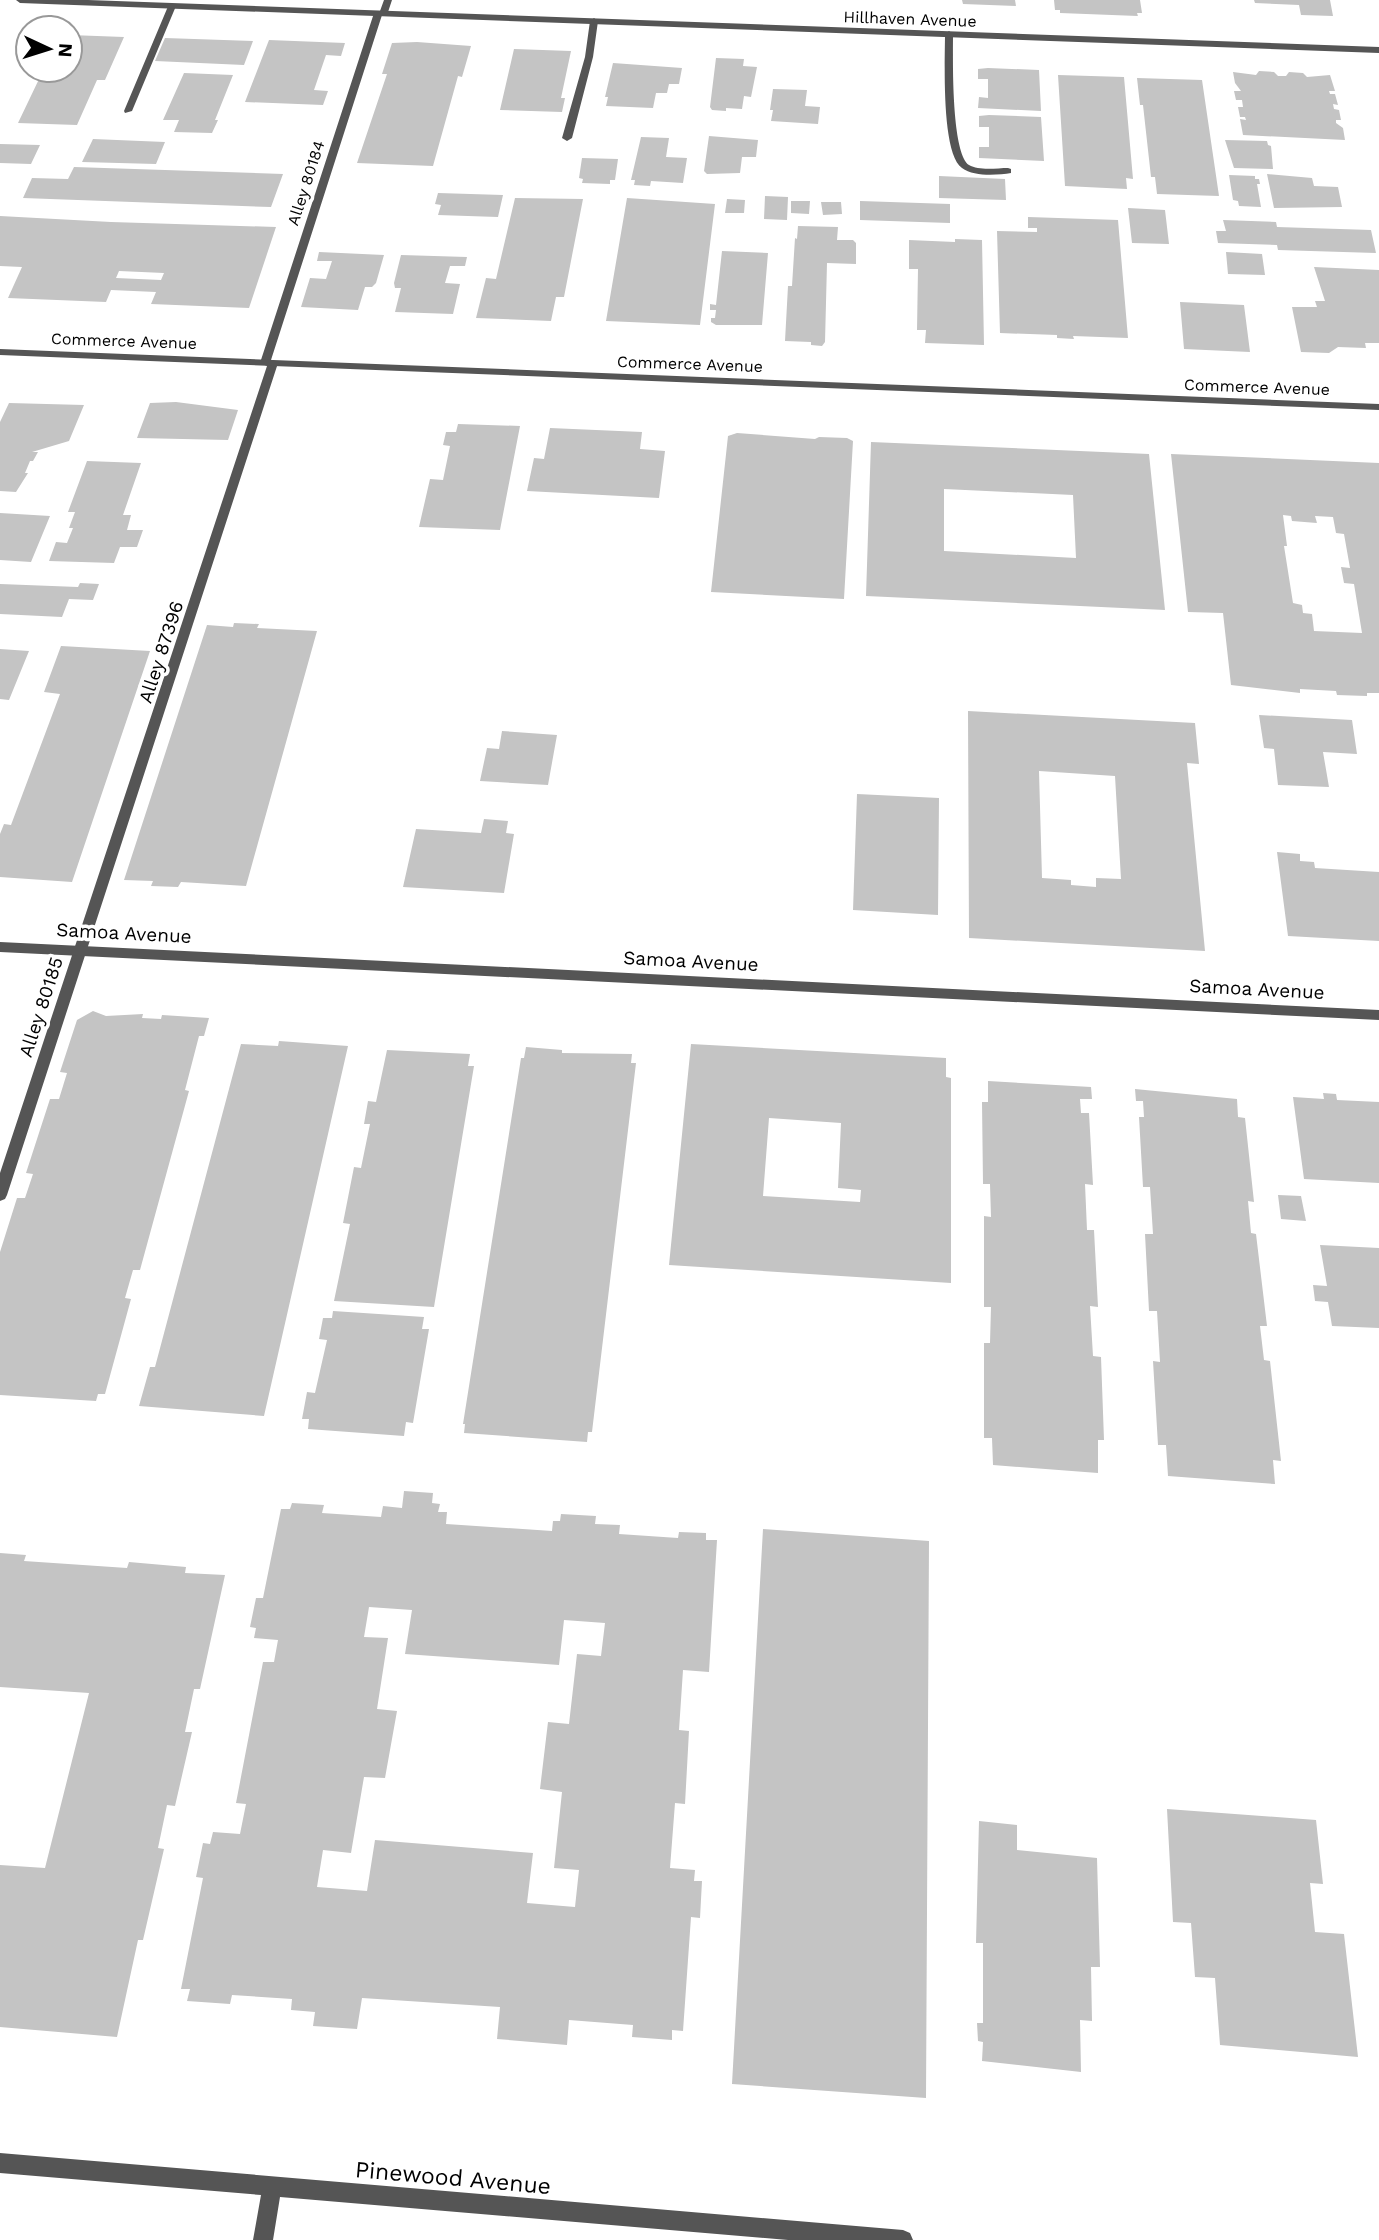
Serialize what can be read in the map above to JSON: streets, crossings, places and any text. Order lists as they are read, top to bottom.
{
  "streets": {
    "street": [
      "Hillhaven Avenue",
      "Alley 80184",
      "Commerce Avenue",
      "Alley 87396",
      "Samoa Avenue",
      "Alley 80185",
      "Pinewood Avenue"
    ]
  },
  "crossings": [
    ["Hillhaven Avenue", "Alley 80184"],
    ["Alley 80184", "Commerce Avenue"],
    ["Alley 80184", "Alley 87396"],
    ["Commerce Avenue", "Alley 87396"],
    ["Alley 87396", "Samoa Avenue"],
    ["Alley 87396", "Alley 80185"],
    ["Samoa Avenue", "Alley 80185"]
  ],
  "north": "right"
}
